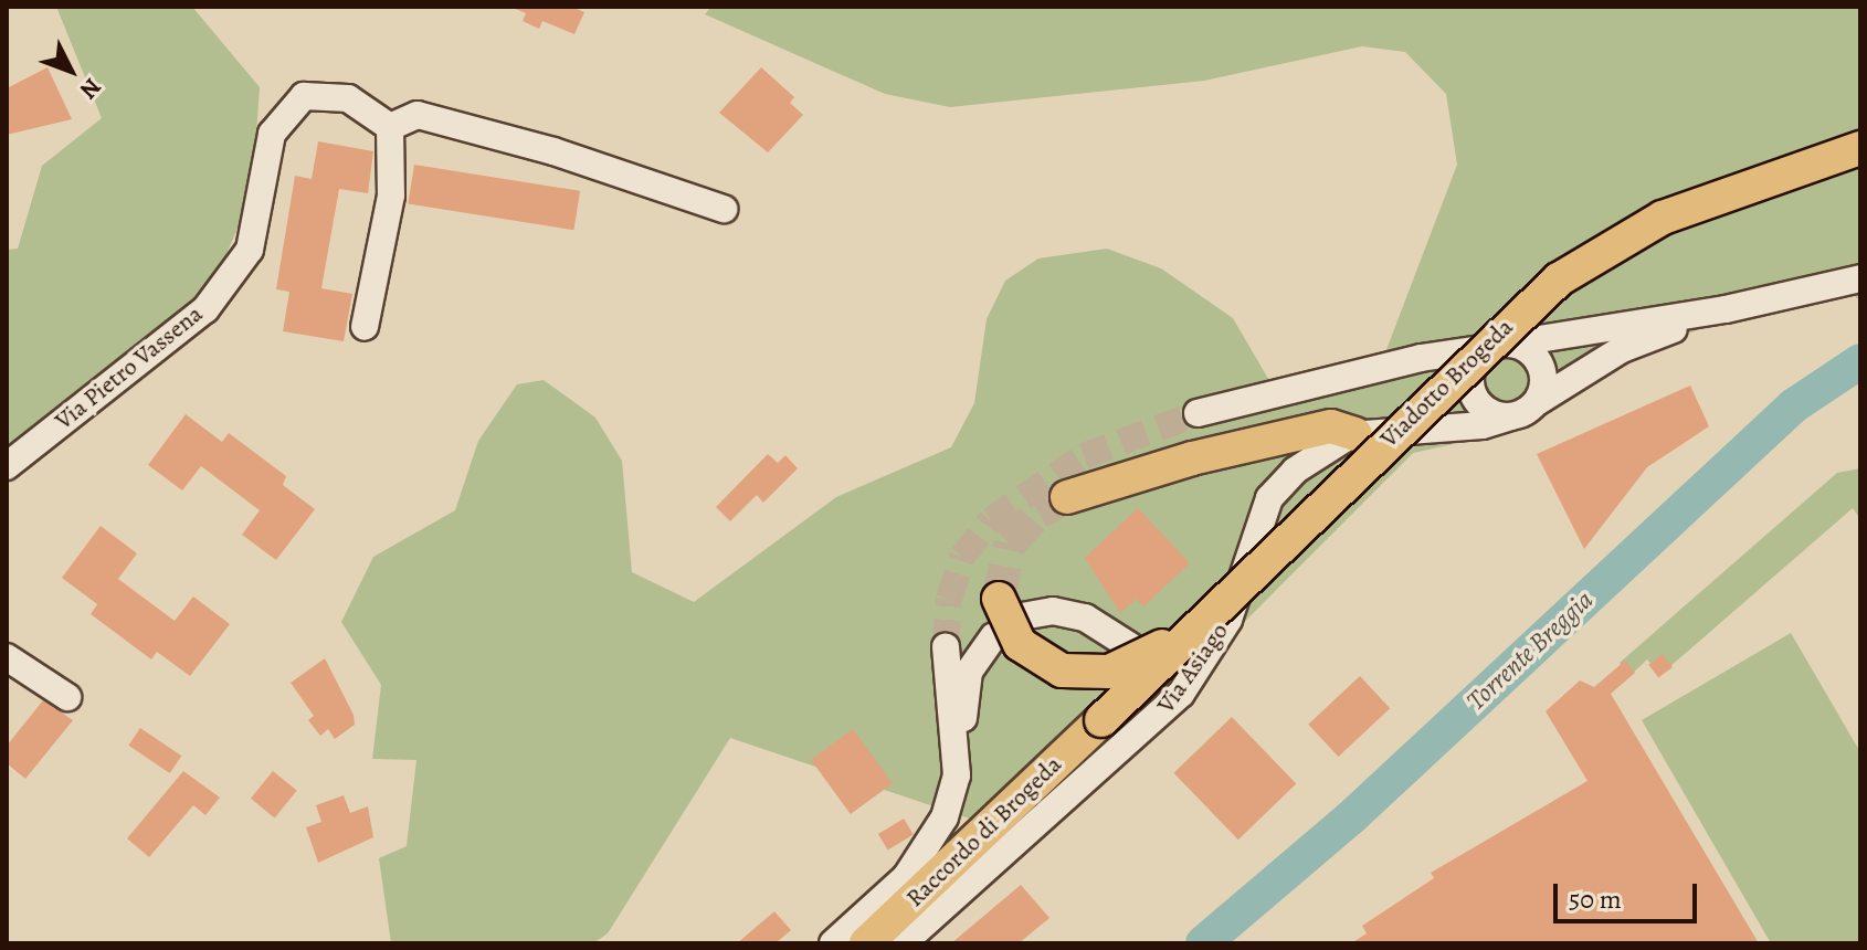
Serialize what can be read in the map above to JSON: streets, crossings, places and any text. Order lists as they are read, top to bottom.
{
  "streets": {
    "main road": ["Viadotto Brogeda", "Raccordo di Brogeda"],
    "street": ["Via Pietro Vassena", "Via Asiago"]
  },
  "crossings": [
    ["Viadotto Brogeda", "Raccordo di Brogeda"]
  ],
  "water": ["Torrente Breggia"],
  "scale_bar": "50 m",
  "north": "bottom right"
}
